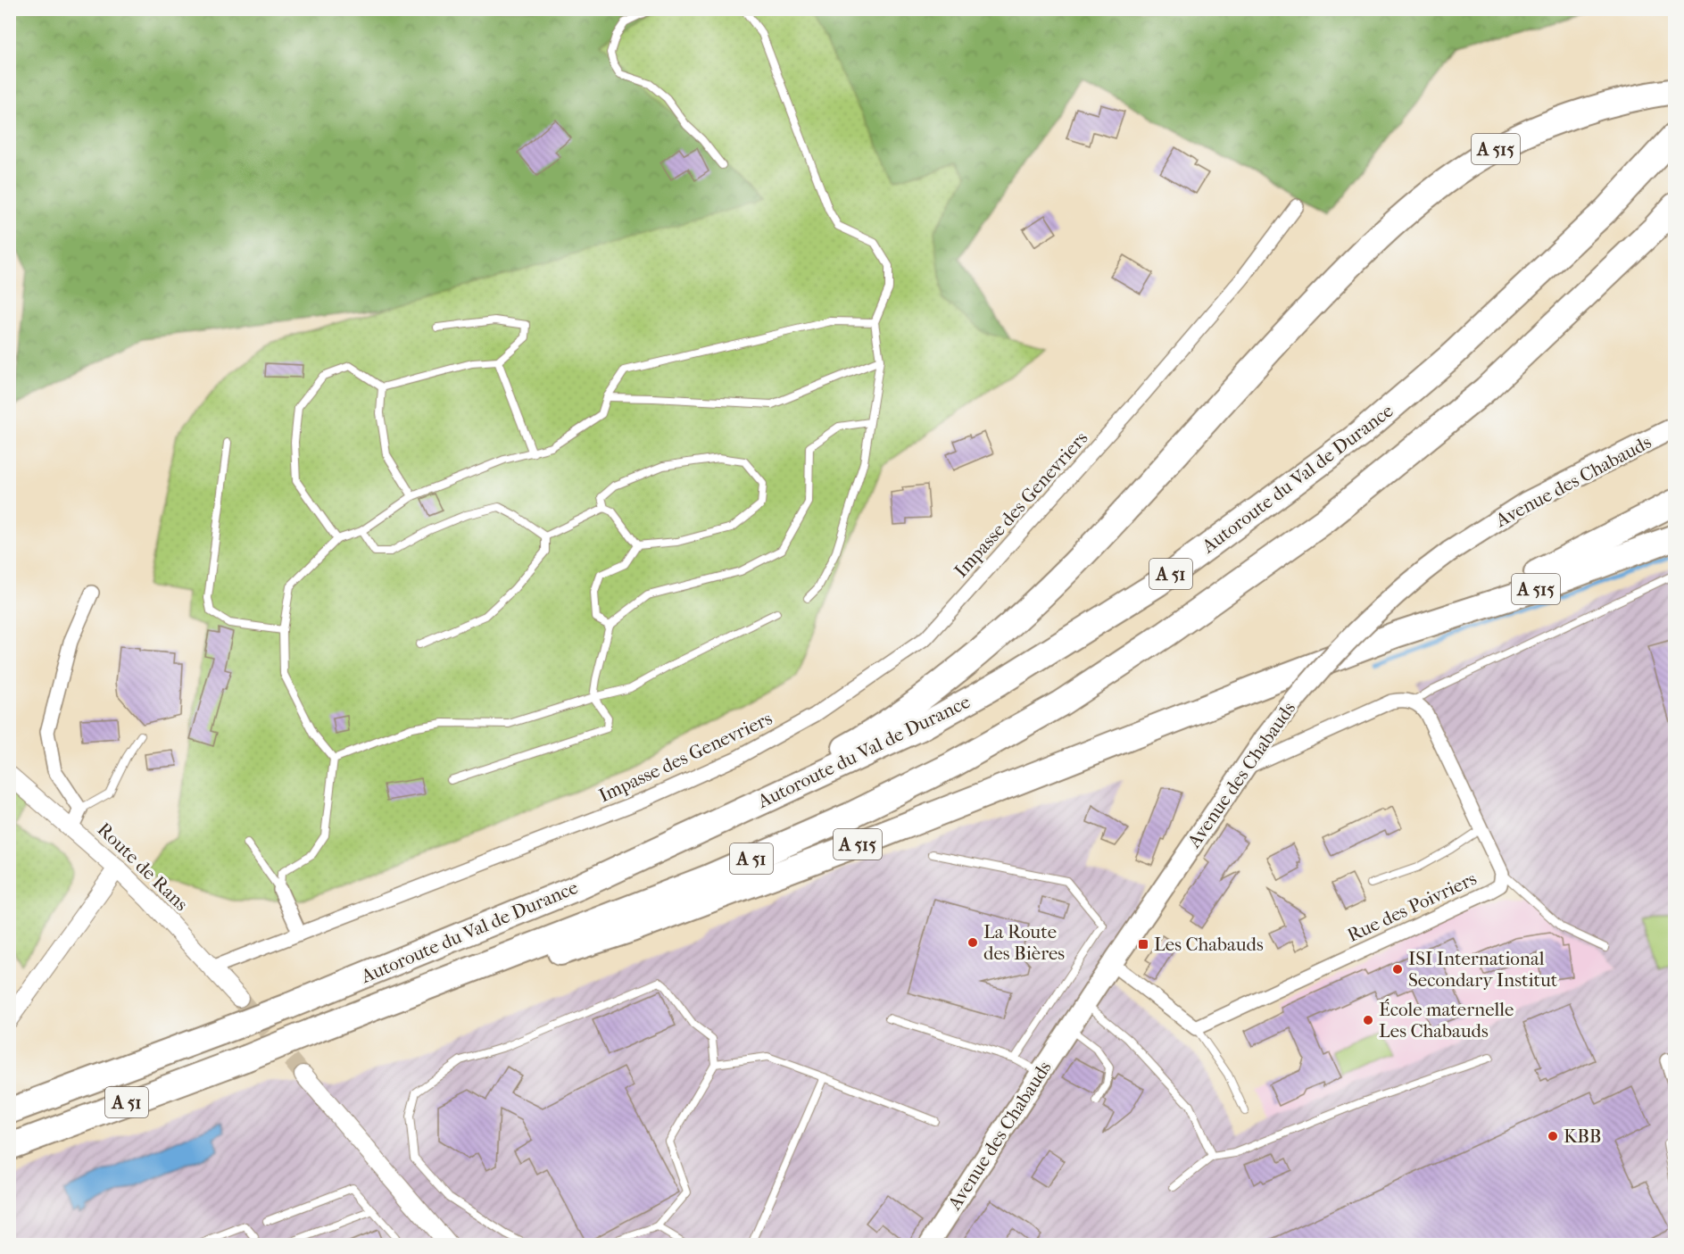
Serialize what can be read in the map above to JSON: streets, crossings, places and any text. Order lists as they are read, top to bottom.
{
  "streets": {
    "highway": ["A 515", "Autoroute du Val de Durance", "A 51"],
    "main road": ["Avenue des Chabauds"],
    "street": ["Impasse des Genevriers", "Route de Rans", "Rue des Poivriers"]
  },
  "crossings": [
    ["A 515", "Autoroute du Val de Durance"],
    ["Impasse des Genevriers", "Route de Rans"]
  ],
  "places": {
    "other": [
      "La Route des Bières",
      "ISI International Secondary Institut",
      "École maternelle Les Chabauds",
      "KBB"
    ],
    "transit": ["Les Chabauds"]
  }
}
